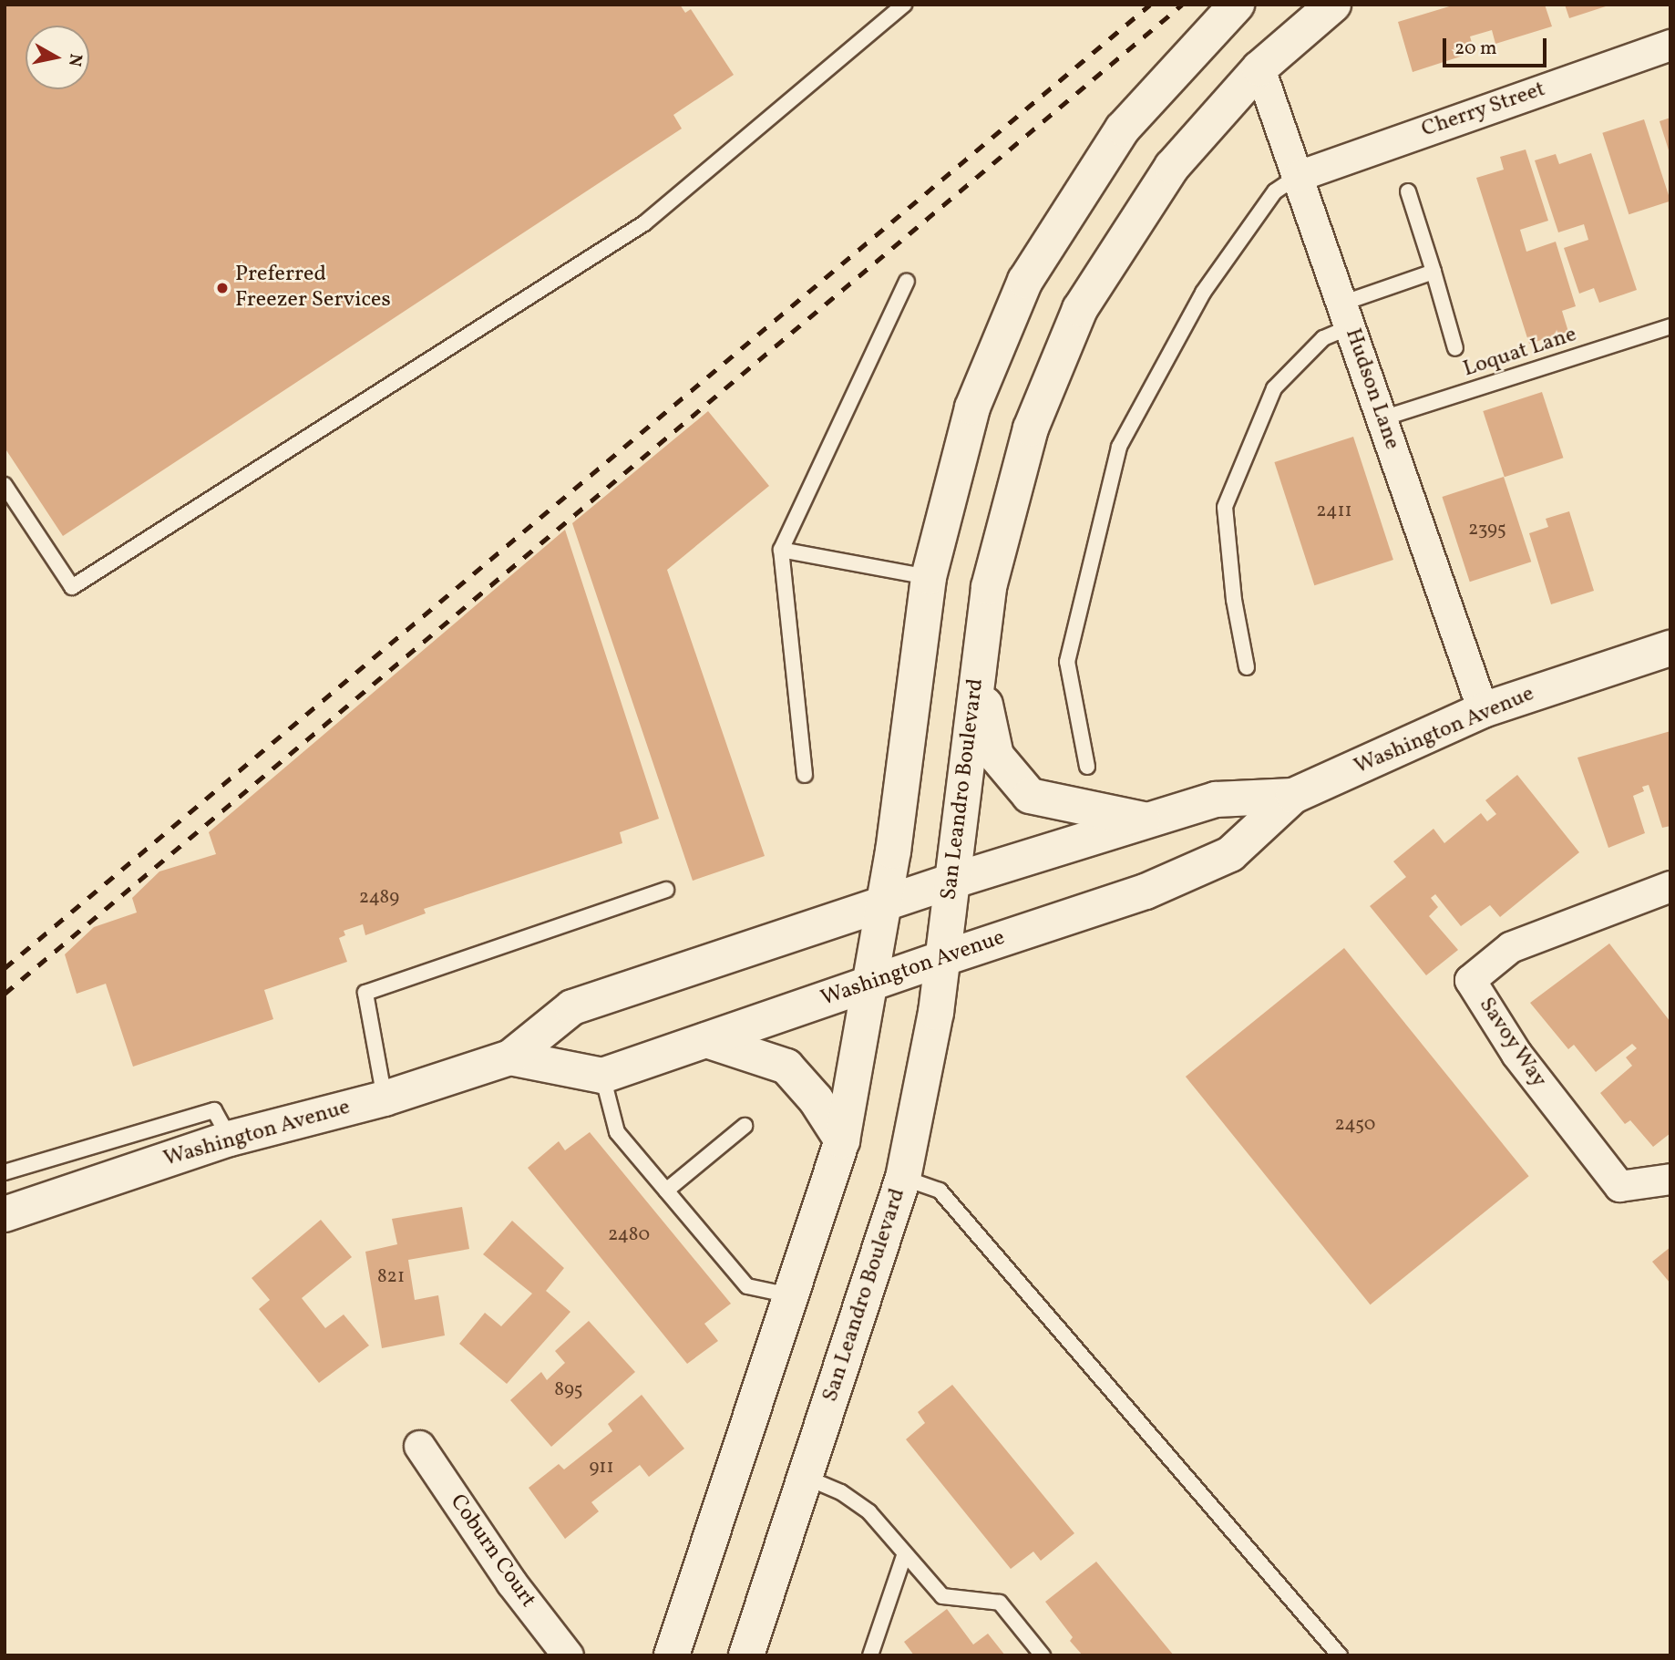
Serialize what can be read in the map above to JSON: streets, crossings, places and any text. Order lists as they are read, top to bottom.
{
  "streets": {
    "main road": ["Washington Avenue", "San Leandro Boulevard"],
    "street": [
      "Cherry Street",
      "Hudson Lane",
      "Savoy Way",
      "Coburn Court"
    ],
    "lane": ["Loquat Lane"]
  },
  "crossings": [
    ["Cherry Street", "Hudson Lane"],
    ["Loquat Lane", "Hudson Lane"],
    ["Hudson Lane", "Washington Avenue"],
    ["Hudson Lane", "San Leandro Boulevard"],
    ["Washington Avenue", "San Leandro Boulevard"]
  ],
  "places": ["Preferred Freezer Services"],
  "house_numbers": [
    "2411",
    "2395",
    "2489",
    "2450",
    "2480",
    "821",
    "895",
    "911"
  ],
  "scale_bar": "20 m",
  "north": "right"
}
